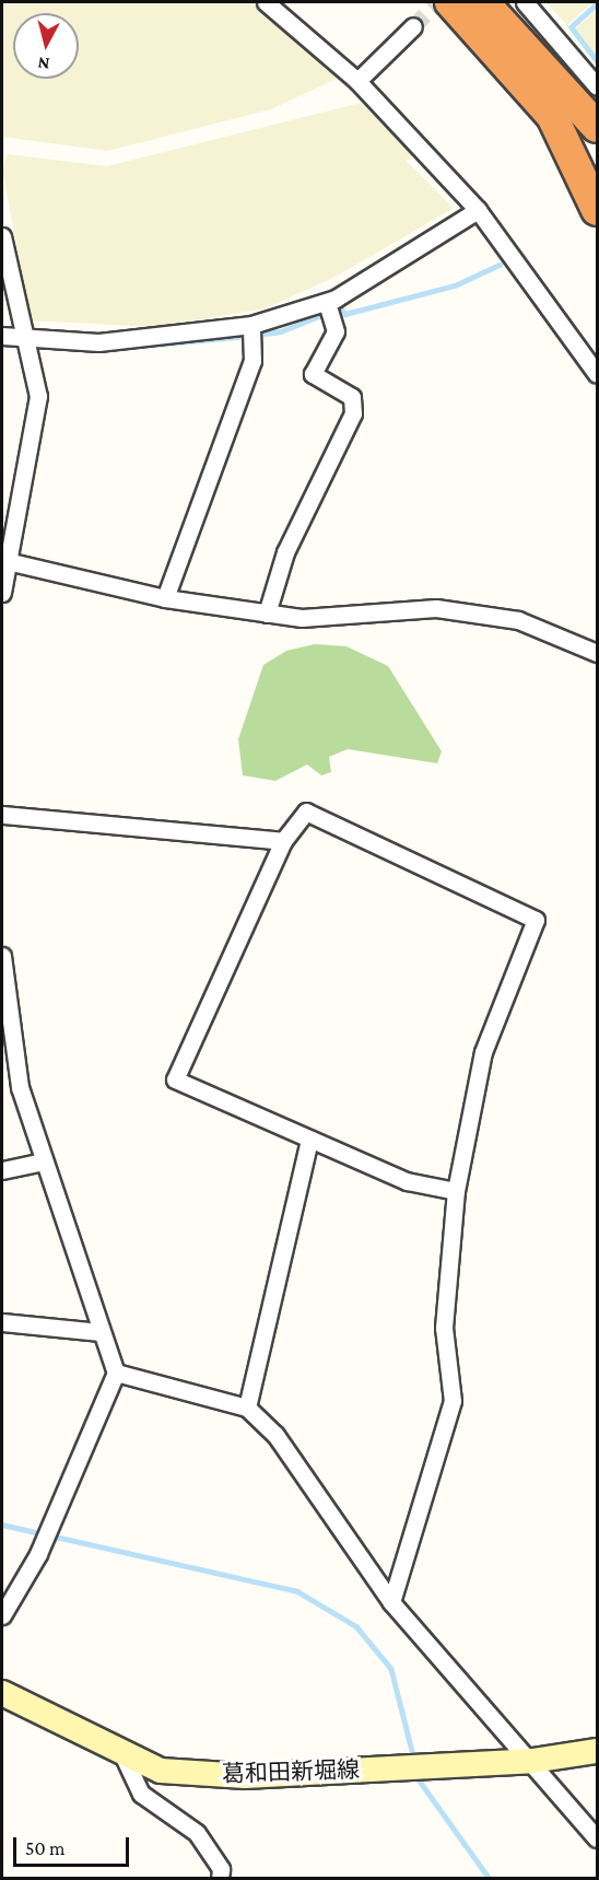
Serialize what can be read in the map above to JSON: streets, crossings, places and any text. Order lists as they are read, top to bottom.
{
  "streets": {
    "main road": ["葛和田新堀線"]
  },
  "scale_bar": "50 m",
  "north": "bottom"
}
